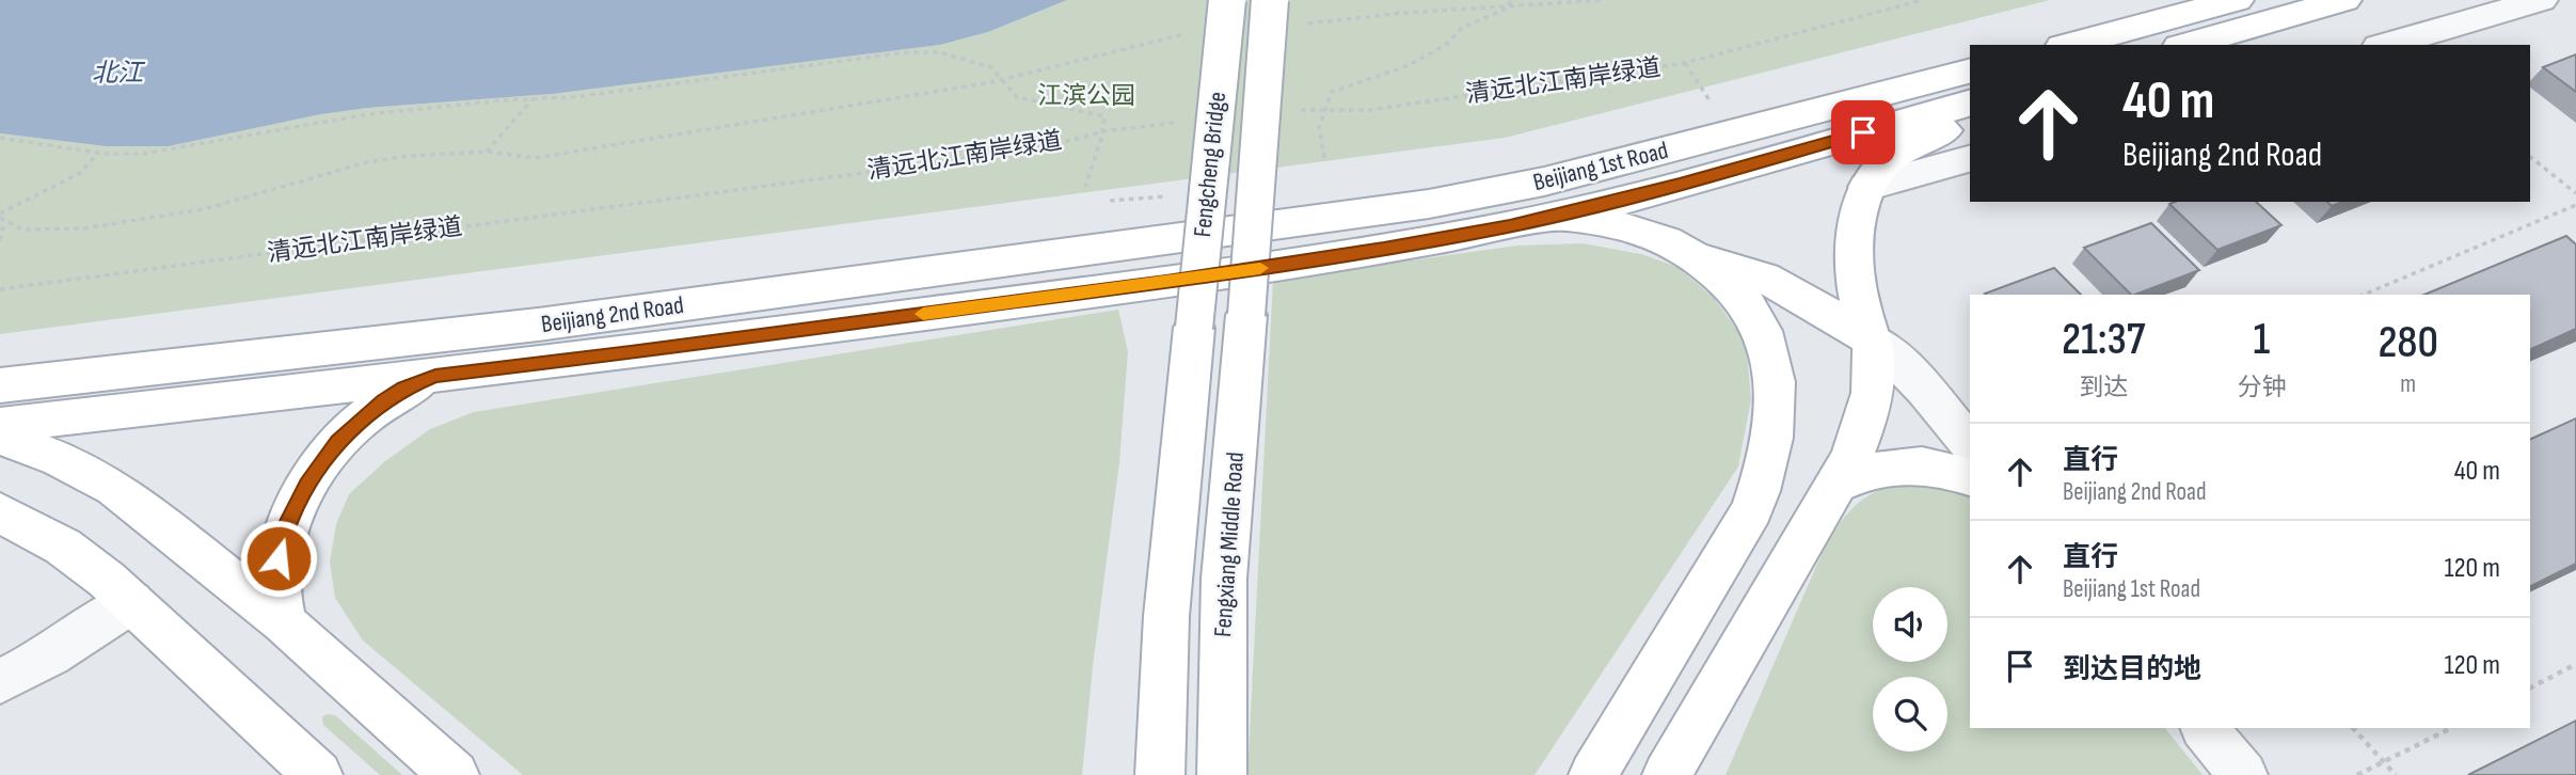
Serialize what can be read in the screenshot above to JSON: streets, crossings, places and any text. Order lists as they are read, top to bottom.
{
  "streets": {
    "main road": [
      "Fengcheng Bridge",
      "Beijiang 1st Road",
      "Beijiang 2nd Road",
      "Fengxiang Middle Road"
    ],
    "path": ["清远北江南岸绿道"]
  },
  "crossings": [
    ["Fengcheng Bridge", "Fengxiang Middle Road"],
    ["Beijiang 1st Road", "Beijiang 2nd Road"]
  ],
  "water": ["北江"],
  "parks": ["江滨公园"],
  "page": {
    "turn": ["40 m", "Beijiang 2nd Road"],
    "eta": [
      "21:37",
      "到达",
      "1",
      "分钟",
      "280",
      "m"
    ],
    "list": [
      {
        "name": "直行",
        "note": "Beijiang 2nd Road",
        "value": "40 m"
      },
      {
        "name": "直行",
        "note": "Beijiang 1st Road",
        "value": "120 m"
      },
      {
        "name": "到达目的地",
        "value": "120 m"
      }
    ]
  }
}
